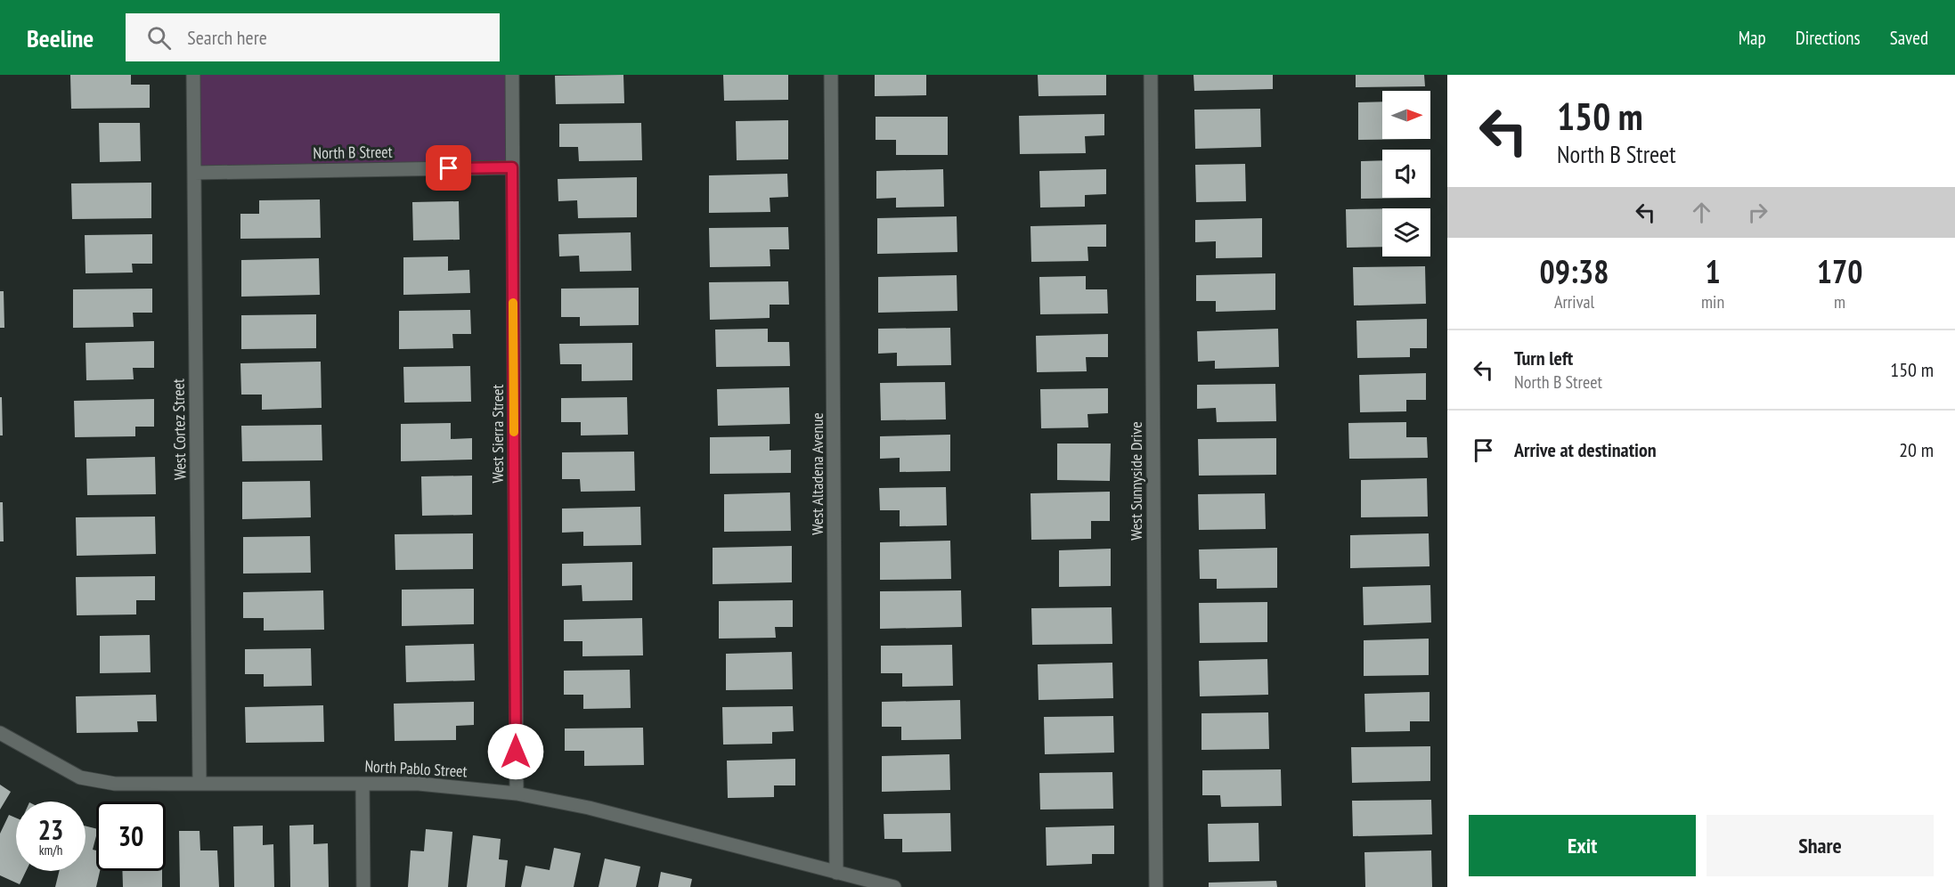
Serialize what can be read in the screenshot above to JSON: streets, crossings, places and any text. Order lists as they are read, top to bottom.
{
  "streets": {
    "street": [
      "North B Street",
      "West Cortez Street",
      "West Sierra Street",
      "West Altadena Avenue",
      "West Sunnyside Drive",
      "North Pablo Street"
    ]
  },
  "crossings": [
    ["North B Street", "West Cortez Street"],
    ["North B Street", "West Sierra Street"],
    ["West Cortez Street", "North Pablo Street"],
    ["West Sierra Street", "North Pablo Street"],
    ["West Altadena Avenue", "North Pablo Street"]
  ],
  "north": "right",
  "page": {
    "header": "Beeline",
    "search": "Search here",
    "nav": ["Map", "Directions", "Saved"],
    "turn": ["150 m", "North B Street"],
    "eta": [
      "09:38",
      "Arrival",
      "1",
      "min",
      "170",
      "m"
    ],
    "list": [
      {
        "name": "Turn left",
        "note": "North B Street",
        "value": "150 m"
      },
      {
        "name": "Arrive at destination",
        "value": "20 m"
      }
    ],
    "speed": "23 km/h",
    "limit": "30",
    "buttons": ["Exit", "Share"]
  }
}
